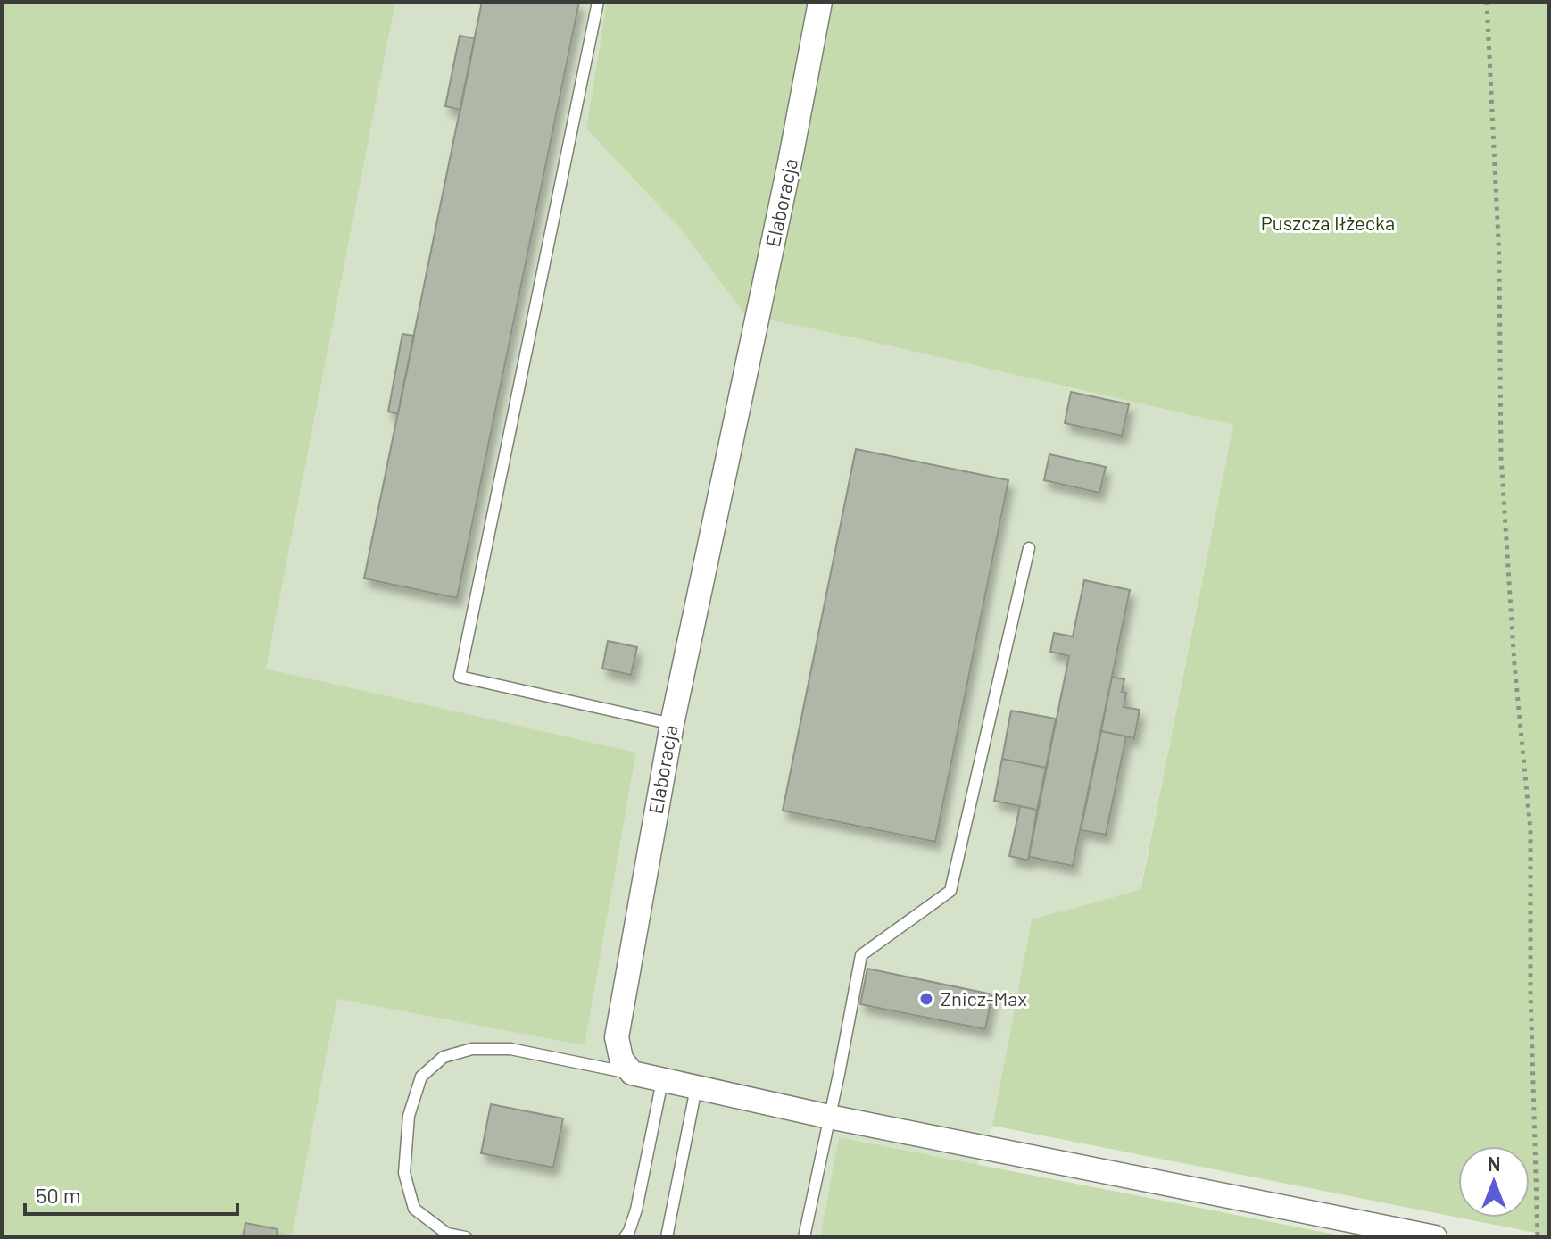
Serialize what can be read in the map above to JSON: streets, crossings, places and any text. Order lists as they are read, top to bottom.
{
  "streets": {
    "street": ["Elaboracja"]
  },
  "parks": ["Puszcza Iłżecka"],
  "places": ["Znicz-Max"],
  "scale_bar": "50 m",
  "north": "top"
}
